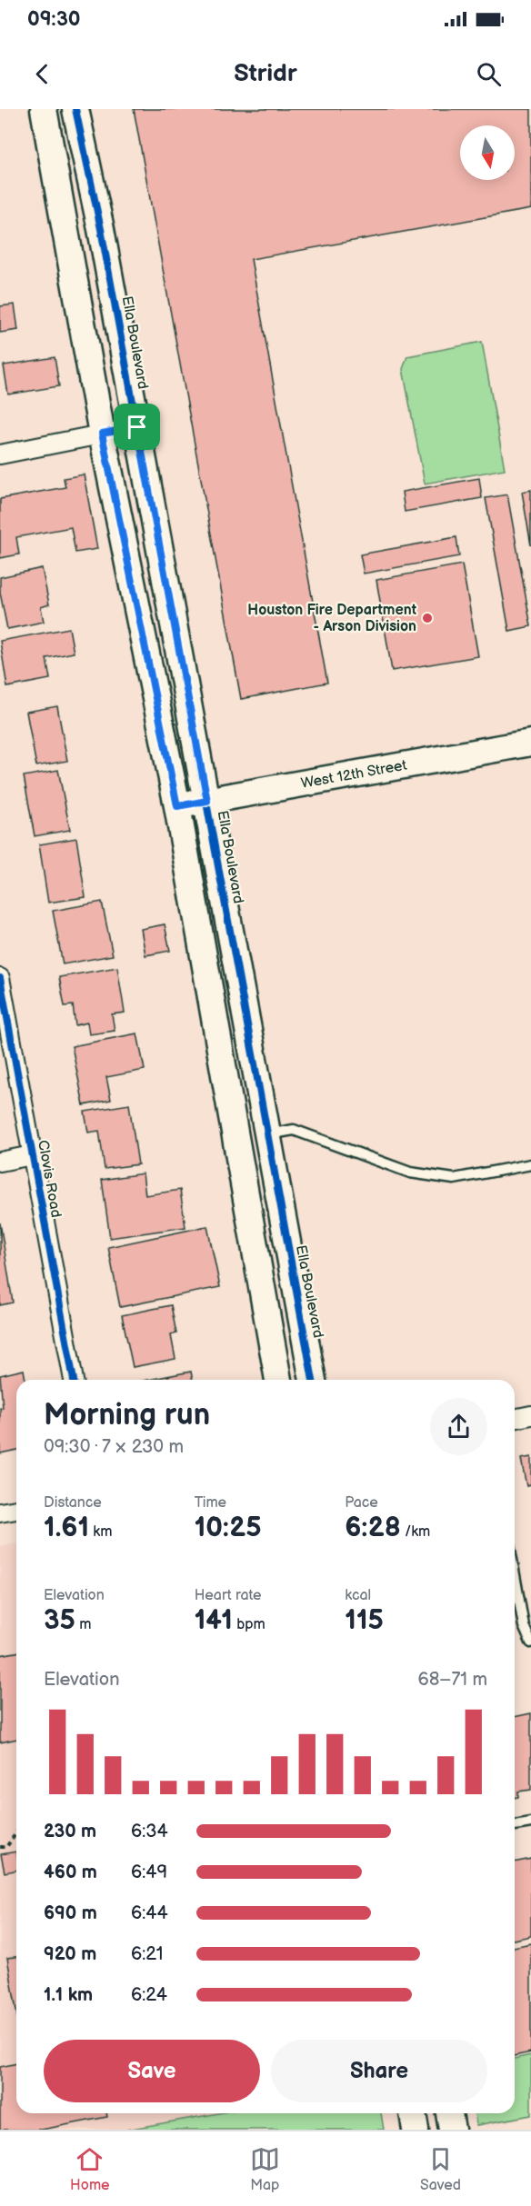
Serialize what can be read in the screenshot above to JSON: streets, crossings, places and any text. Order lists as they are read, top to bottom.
{
  "streets": {
    "main road": ["Ella Boulevard", "West 12th Street"],
    "street": ["Clovis Road"]
  },
  "crossings": [
    ["Ella Boulevard", "West 12th Street"]
  ],
  "places": ["Houston Fire Department - Arson Division"],
  "north": "bottom",
  "page": {
    "status": "09:30",
    "header": "Stridr",
    "heading": ["Morning run", "09:30 · 7 × 230 m"],
    "stats": [
      ["Distance", "1.61 km"],
      ["Time", "10:25"],
      ["Pace", "6:28 /km"],
      ["Elevation", "35 m"],
      ["Heart rate", "141 bpm"],
      ["kcal", "115"]
    ],
    "chart": ["Elevation", "68–71 m"],
    "list": [
      {
        "name": "230 m",
        "note": "6:34"
      },
      {
        "name": "460 m",
        "note": "6:49"
      },
      {
        "name": "690 m",
        "note": "6:44"
      },
      {
        "name": "920 m",
        "note": "6:21"
      },
      {
        "name": "1.1 km",
        "note": "6:24"
      }
    ],
    "buttons": ["Save", "Share"],
    "tabs": ["Home", "Map", "Saved"]
  }
}
